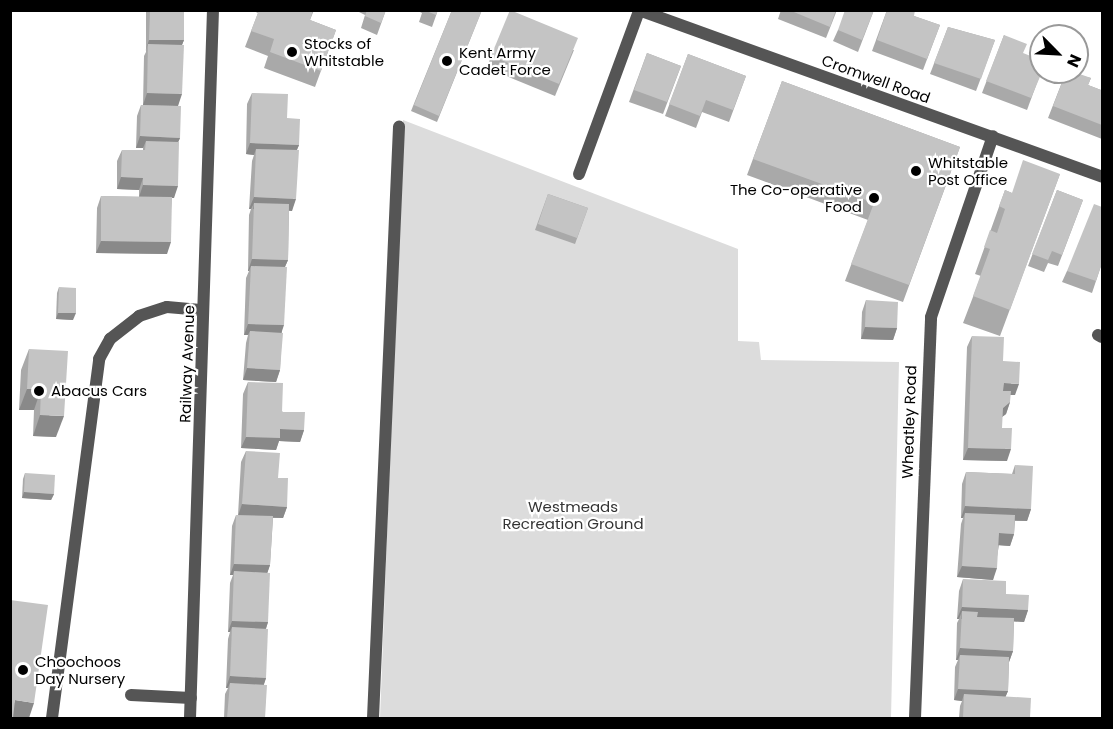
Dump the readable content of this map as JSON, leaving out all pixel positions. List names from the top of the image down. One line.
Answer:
{"streets":{"street":["Cromwell Road","Railway Avenue","Wheatley Road"]},"crossings":[["Cromwell Road","Wheatley Road"]],"parks":["Westmeads Recreation Ground"],"places":["Stocks of Whitstable","Kent Army Cadet Force","Whitstable Post Office","The Co-operative Food","Abacus Cars","Choochoos Day Nursery"],"north":"bottom right"}
